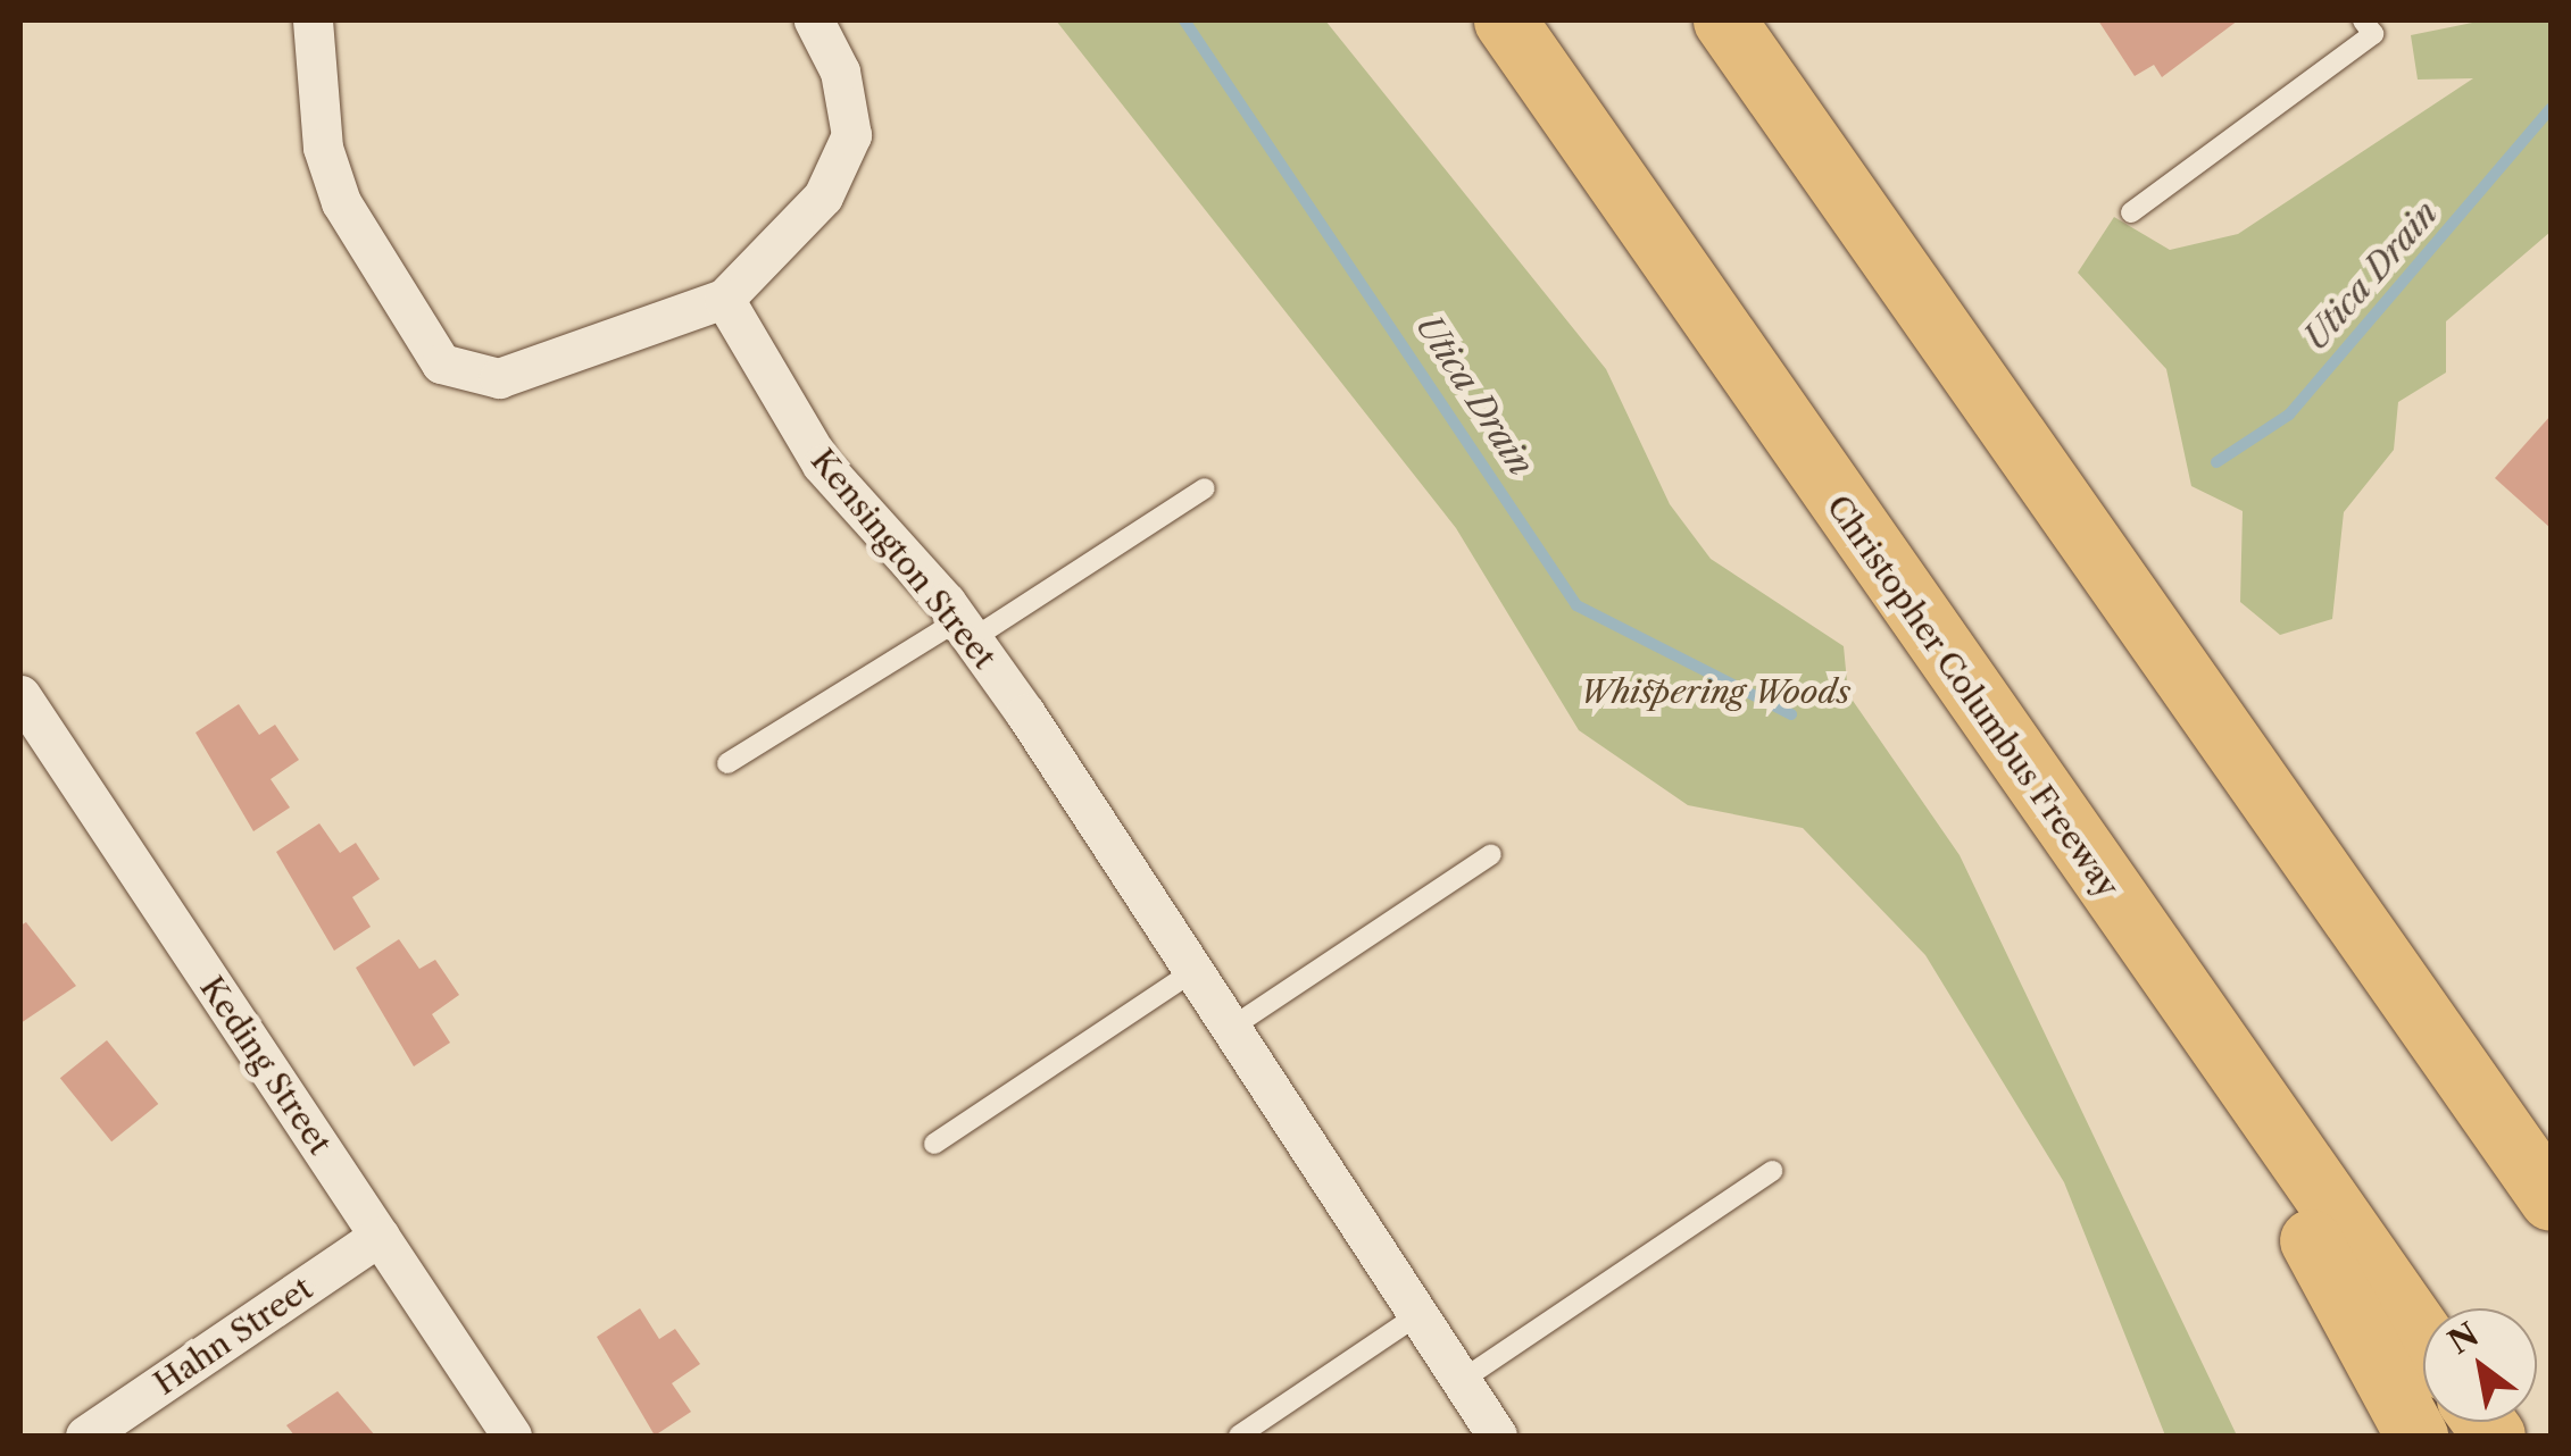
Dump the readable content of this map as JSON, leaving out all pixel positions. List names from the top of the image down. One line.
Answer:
{"streets":{"highway":["Christopher Columbus Freeway"],"street":["Kensington Street","Keding Street","Hahn Street"]},"crossings":[["Keding Street","Hahn Street"]],"water":["Utica Drain"],"parks":["Whispering Woods"],"north":"top left"}
